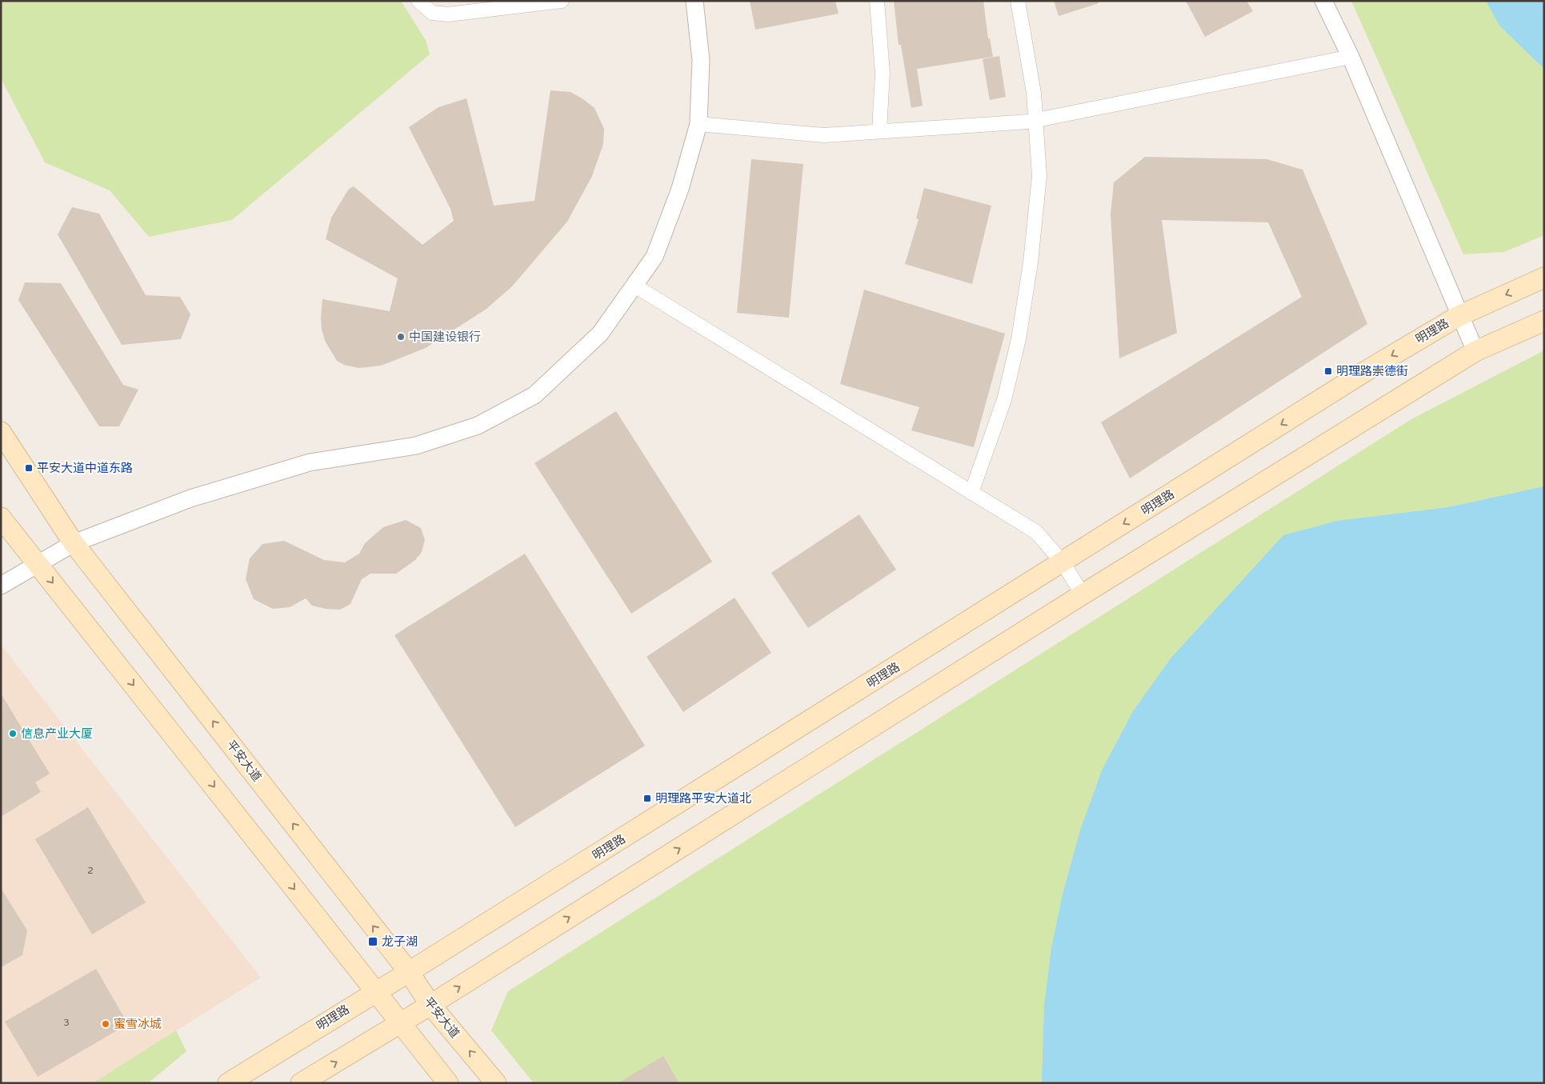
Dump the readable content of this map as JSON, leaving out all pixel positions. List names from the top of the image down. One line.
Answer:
{"streets":{"main road":["明理路","平安大道"]},"crossings":[["明理路","平安大道"]],"places":{"other":["中国建设银行","信息产业大厦","蜜雪冰城"],"transit":["明理路崇德街","平安大道中道东路","明理路平安大道北","龙子湖"]},"house_numbers":["2","3"]}
